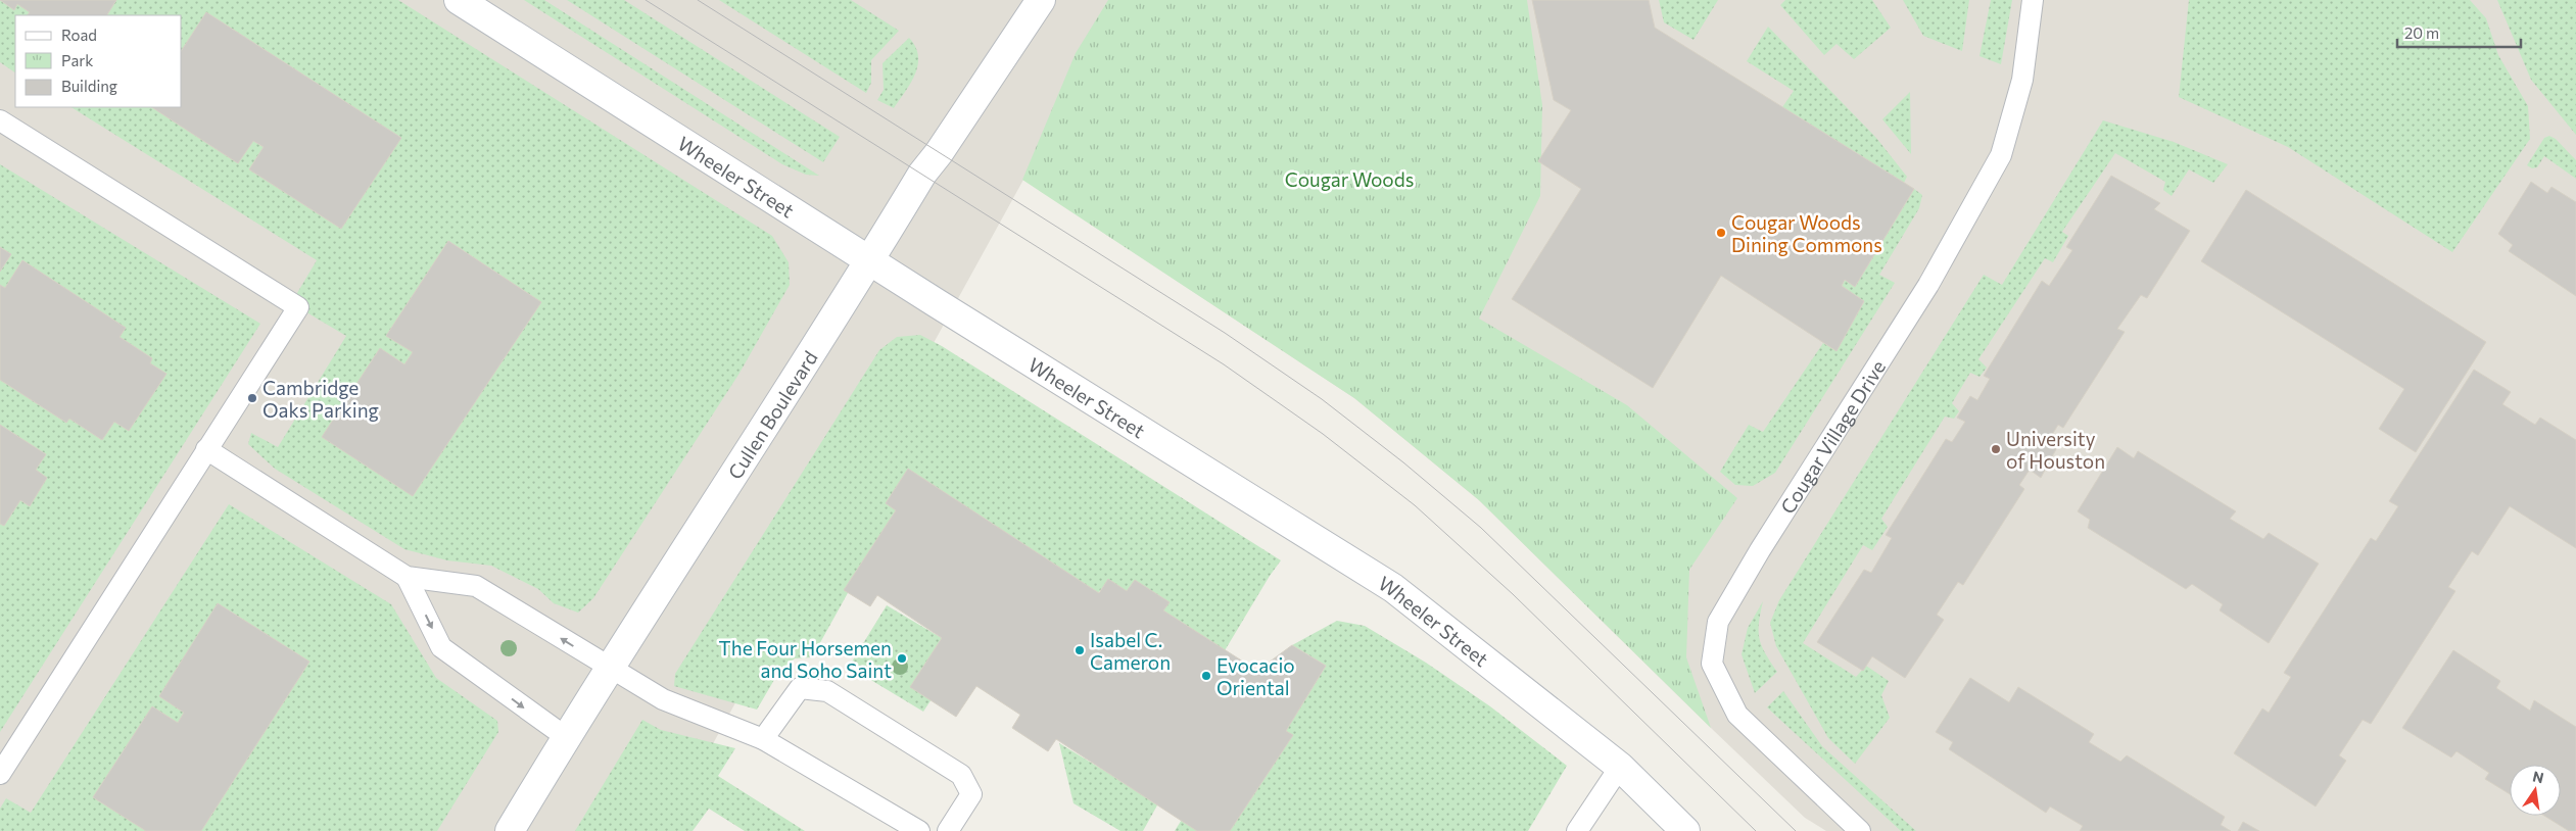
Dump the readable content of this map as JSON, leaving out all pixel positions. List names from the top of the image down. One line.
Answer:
{"streets":{"main road":["Wheeler Street","Cullen Boulevard"],"lane":["Cougar Village Drive"]},"crossings":[["Wheeler Street","Cullen Boulevard"]],"parks":["Cougar Woods"],"places":["Cougar Woods Dining Commons","Cambridge Oaks Parking","University of Houston","Isabel C. Cameron","The Four Horsemen and Soho Saint","Evocacio Oriental"],"legend":["Road","Park","Building"],"scale_bar":"20 m","north":"top"}
